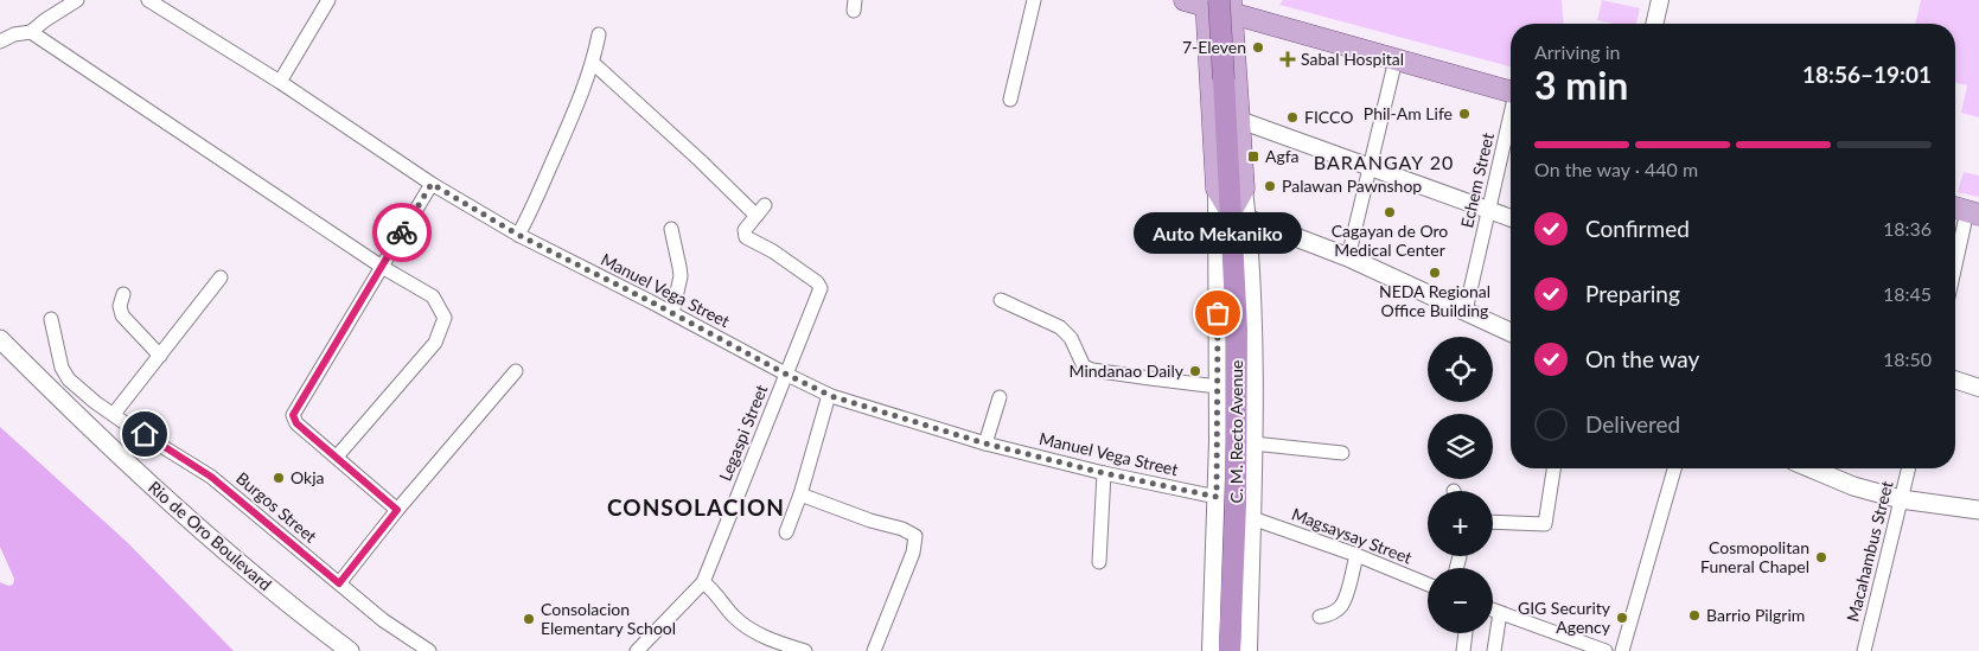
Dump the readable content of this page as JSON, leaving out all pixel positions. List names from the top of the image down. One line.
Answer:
{"streets":{"highway":["C. M. Recto Avenue"],"main road":["Rio de Oro Boulevard"],"street":["Echem Street","Manuel Vega Street","Legaspi Street","Burgos Street","Magsaysay Street","Macahambus Street"]},"crossings":[["Manuel Vega Street","Legaspi Street"]],"districts":["BARANGAY 20","CONSOLACION"],"places":{"other":["7-Eleven","Phil-Am Life","FICCO","Palawan Pawnshop","Cagayan de Oro Medical Center","NEDA Regional Office Building","Auto Mekaniko","Mindanao Daily","Okja","Cosmopolitan Funeral Chapel","Barrio Pilgrim","GIG Security Agency","Consolacion Elementary School"],"health":["Sabal Hospital"],"transit":["Agfa"]},"page":{"heading":["3 min","Arriving in","18:56–19:01"],"bar":"On the way · 440 m","list":[["Confirmed","18:36"],["Preparing","18:45"],["On the way","18:50"],"Delivered"],"bubble":"Auto Mekaniko","map_buttons":["+","−"]}}
